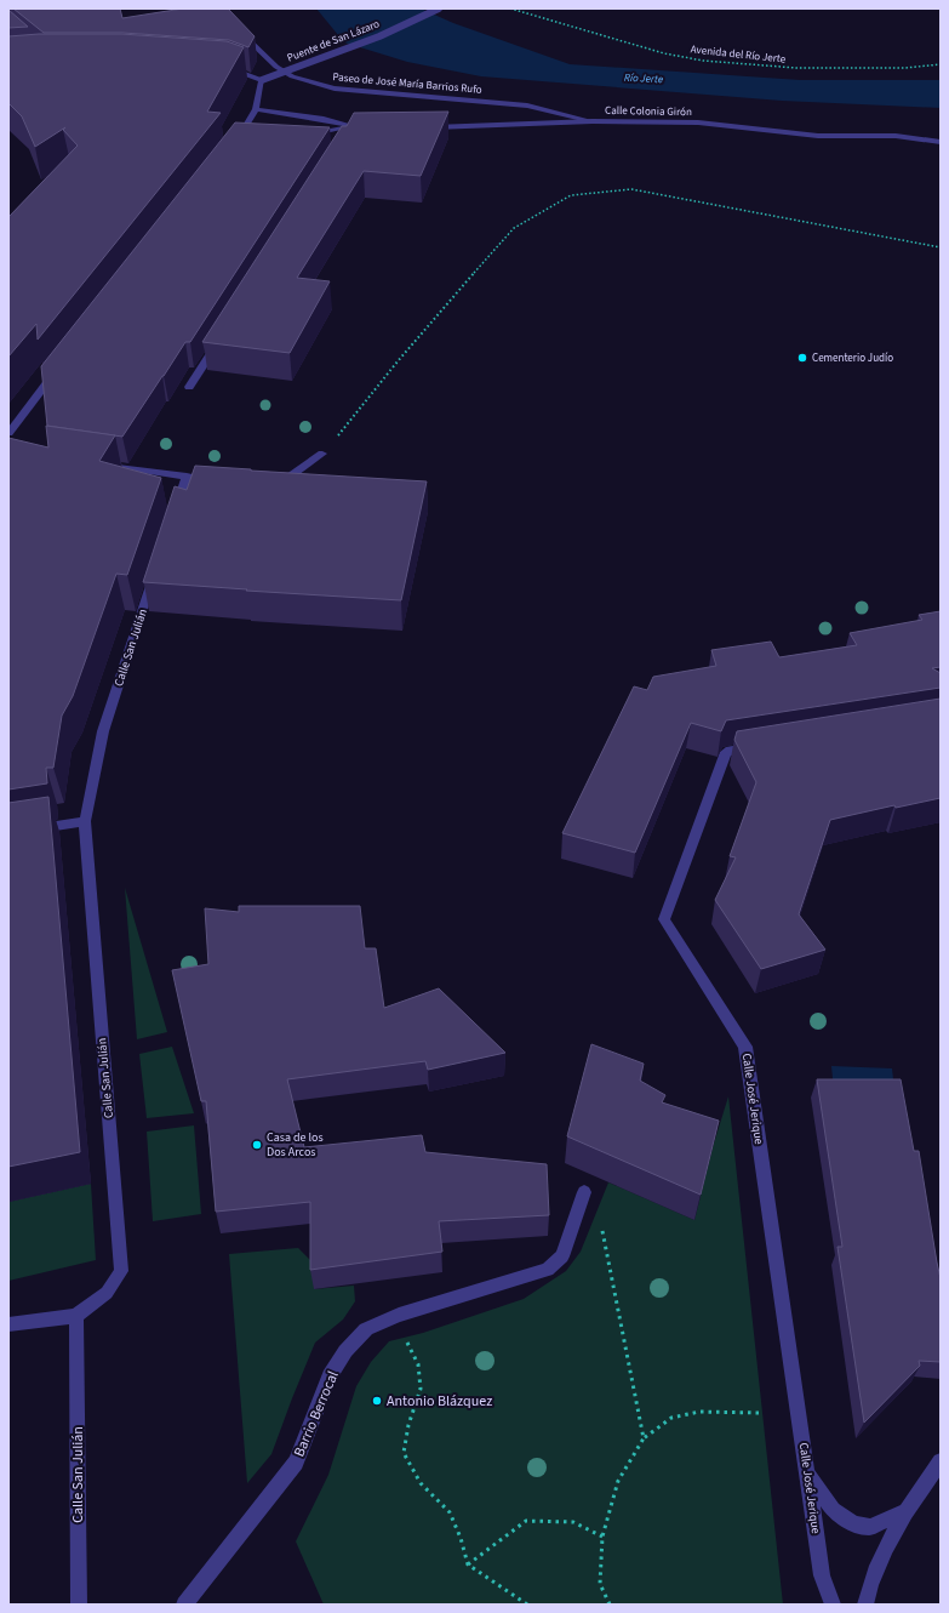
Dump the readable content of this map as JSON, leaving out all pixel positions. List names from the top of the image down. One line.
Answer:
{"streets":{"street":["Puente de San Lázaro","Paseo de José María Barrios Rufo","Calle Colonia Girón","Calle San Julián","Calle José Jerique","Barrio Berrocal"],"path":["Avenida del Río Jerte"]},"crossings":[["Paseo de José María Barrios Rufo","Calle Colonia Girón"]],"water":["Río Jerte"],"places":["Cementerio Judío","Casa de los Dos Arcos","Antonio Blázquez"]}
